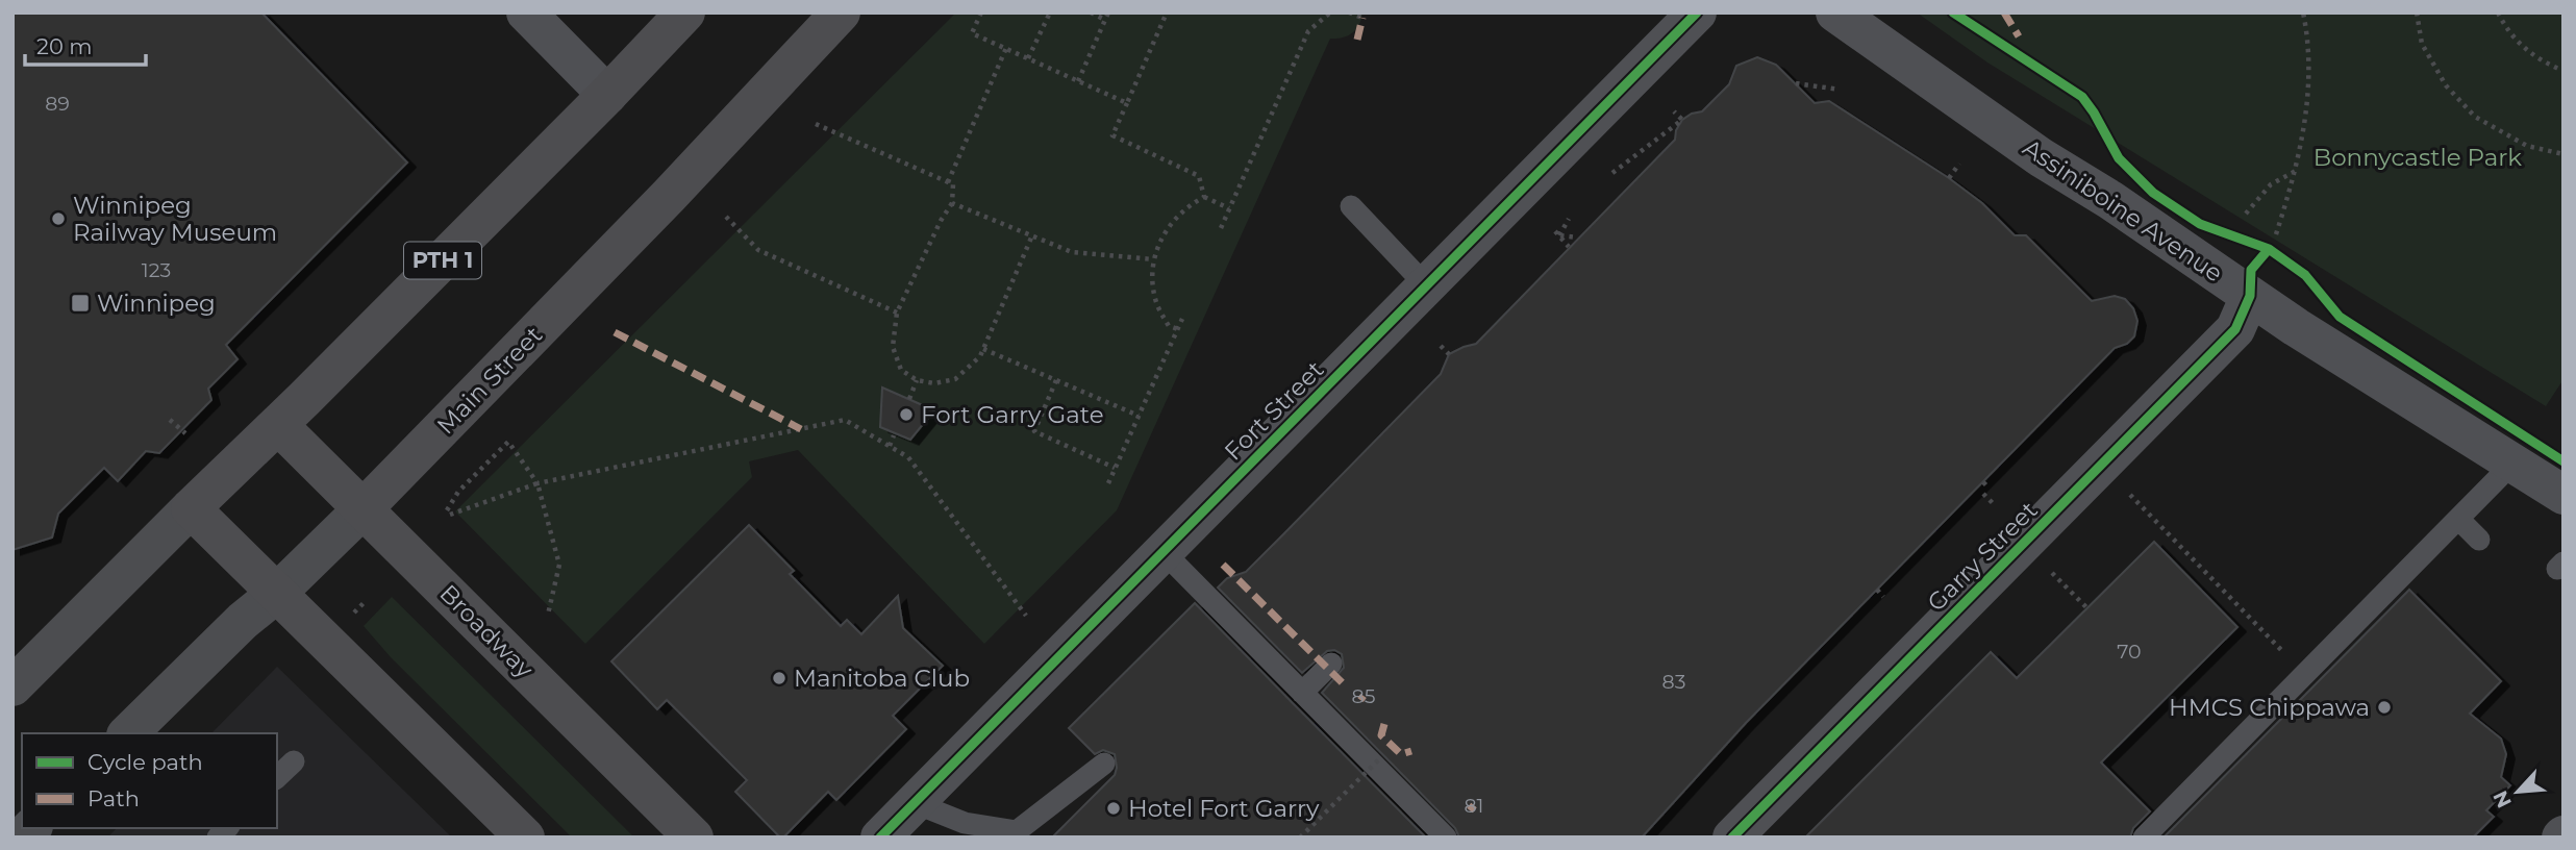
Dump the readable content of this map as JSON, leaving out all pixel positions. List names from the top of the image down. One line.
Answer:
{"streets":{"highway":["PTH 1","Main Street","Broadway"],"street":["Assiniboine Avenue","Fort Street","Garry Street"]},"crossings":[["Assiniboine Avenue","Garry Street"],["PTH 1","Broadway"],["Main Street","Broadway"]],"parks":["Bonnycastle Park"],"places":{"other":["Winnipeg Railway Museum","Fort Garry Gate","Manitoba Club","HMCS Chippawa","Hotel Fort Garry"],"transit":["Winnipeg"]},"house_numbers":["89","123","70","83","85","81"],"legend":["Cycle path","Path"],"scale_bar":"20 m","north":"bottom left"}
